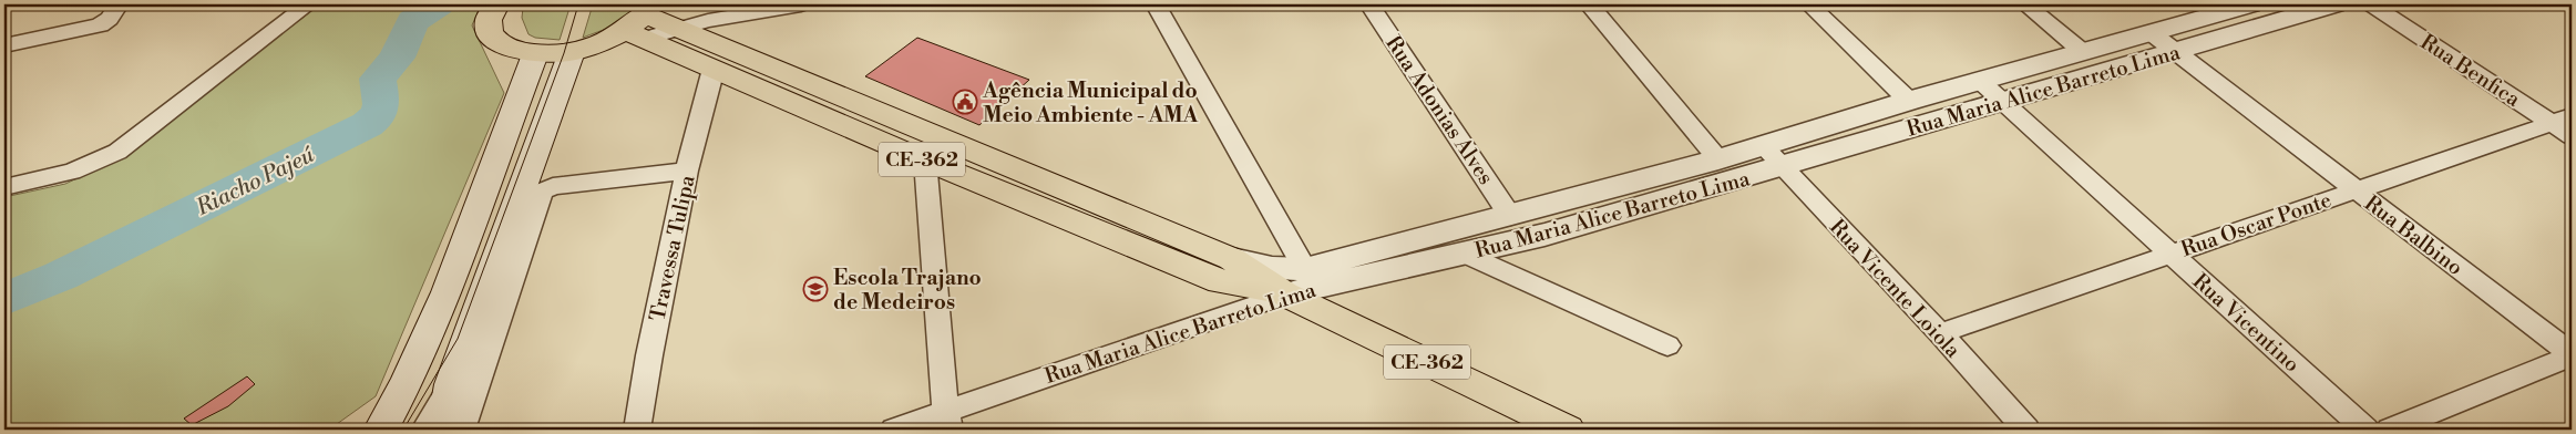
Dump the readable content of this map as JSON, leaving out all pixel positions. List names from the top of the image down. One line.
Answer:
{"streets":{"main road":["CE-362"],"street":["Rua Benfica","Rua Maria Alice Barreto Lima","Rua Adonias Alves","Rua Oscar Ponte","Rua Balbino","Travessa Tulipa","Rua Vicente Loiola","Rua Vicentino"]},"crossings":[["Rua Benfica","Rua Oscar Ponte"],["Rua Maria Alice Barreto Lima","Rua Adonias Alves"],["Rua Maria Alice Barreto Lima","CE-362"],["Rua Maria Alice Barreto Lima","Rua Balbino"],["Rua Maria Alice Barreto Lima","Rua Vicente Loiola"],["Rua Maria Alice Barreto Lima","Rua Vicentino"],["CE-362","Travessa Tulipa"],["Rua Oscar Ponte","Rua Balbino"],["Rua Oscar Ponte","Rua Vicente Loiola"],["Rua Oscar Ponte","Rua Vicentino"]],"water":["Riacho Pajeú"],"places":{"public building":["Agência Municipal do Meio Ambiente - AMA"],"school or university":["Escola Trajano de Medeiros"]}}
